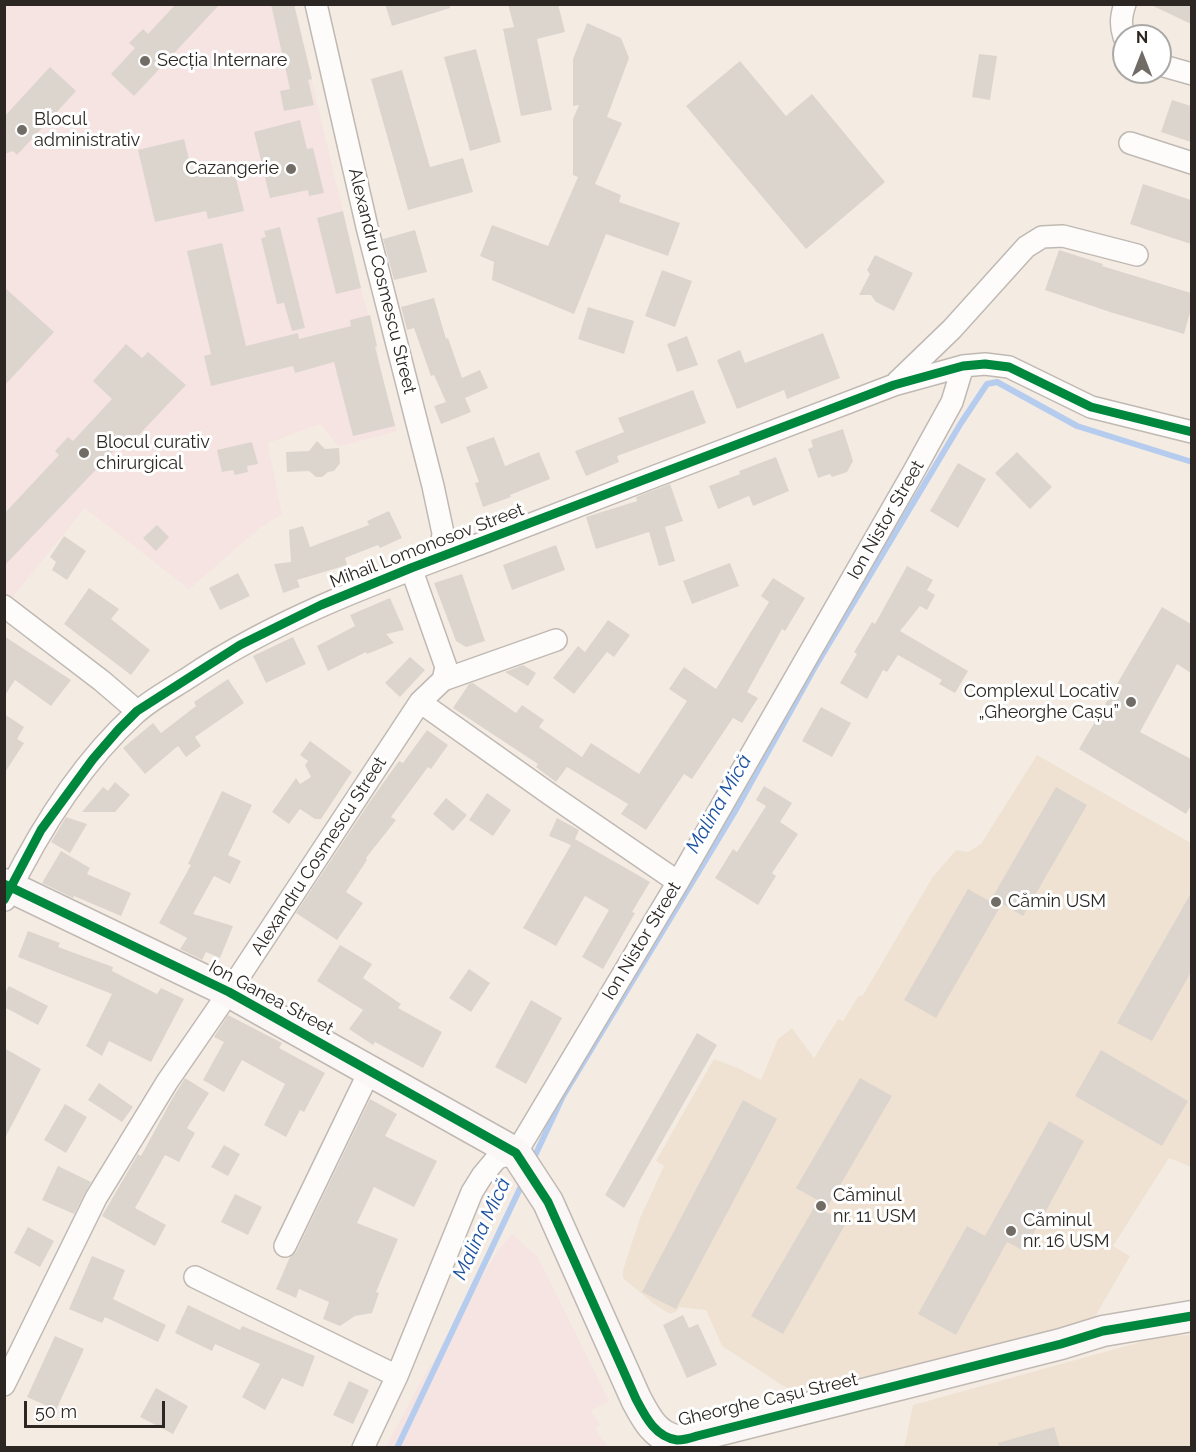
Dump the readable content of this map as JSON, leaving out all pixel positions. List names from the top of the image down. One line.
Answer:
{"streets":{"street":["Alexandru Cosmescu Street","Ion Nistor Street","Mihail Lomonosov Street","Ion Ganea Street","Gheorghe Cașu Street"]},"crossings":[["Alexandru Cosmescu Street","Mihail Lomonosov Street"],["Alexandru Cosmescu Street","Ion Ganea Street"],["Ion Nistor Street","Mihail Lomonosov Street"],["Ion Nistor Street","Ion Ganea Street"],["Ion Nistor Street","Gheorghe Cașu Street"],["Mihail Lomonosov Street","Ion Ganea Street"],["Ion Ganea Street","Gheorghe Cașu Street"]],"water":["Malina Mică"],"places":["Secția Internare","Blocul administrativ","Cazangerie","Blocul curativ chirurgical","Complexul Locativ „Gheorghe Cașu”","Cămin USM","Căminul nr. 11 USM","Căminul nr. 16 USM"],"scale_bar":"50 m","north":"top"}
